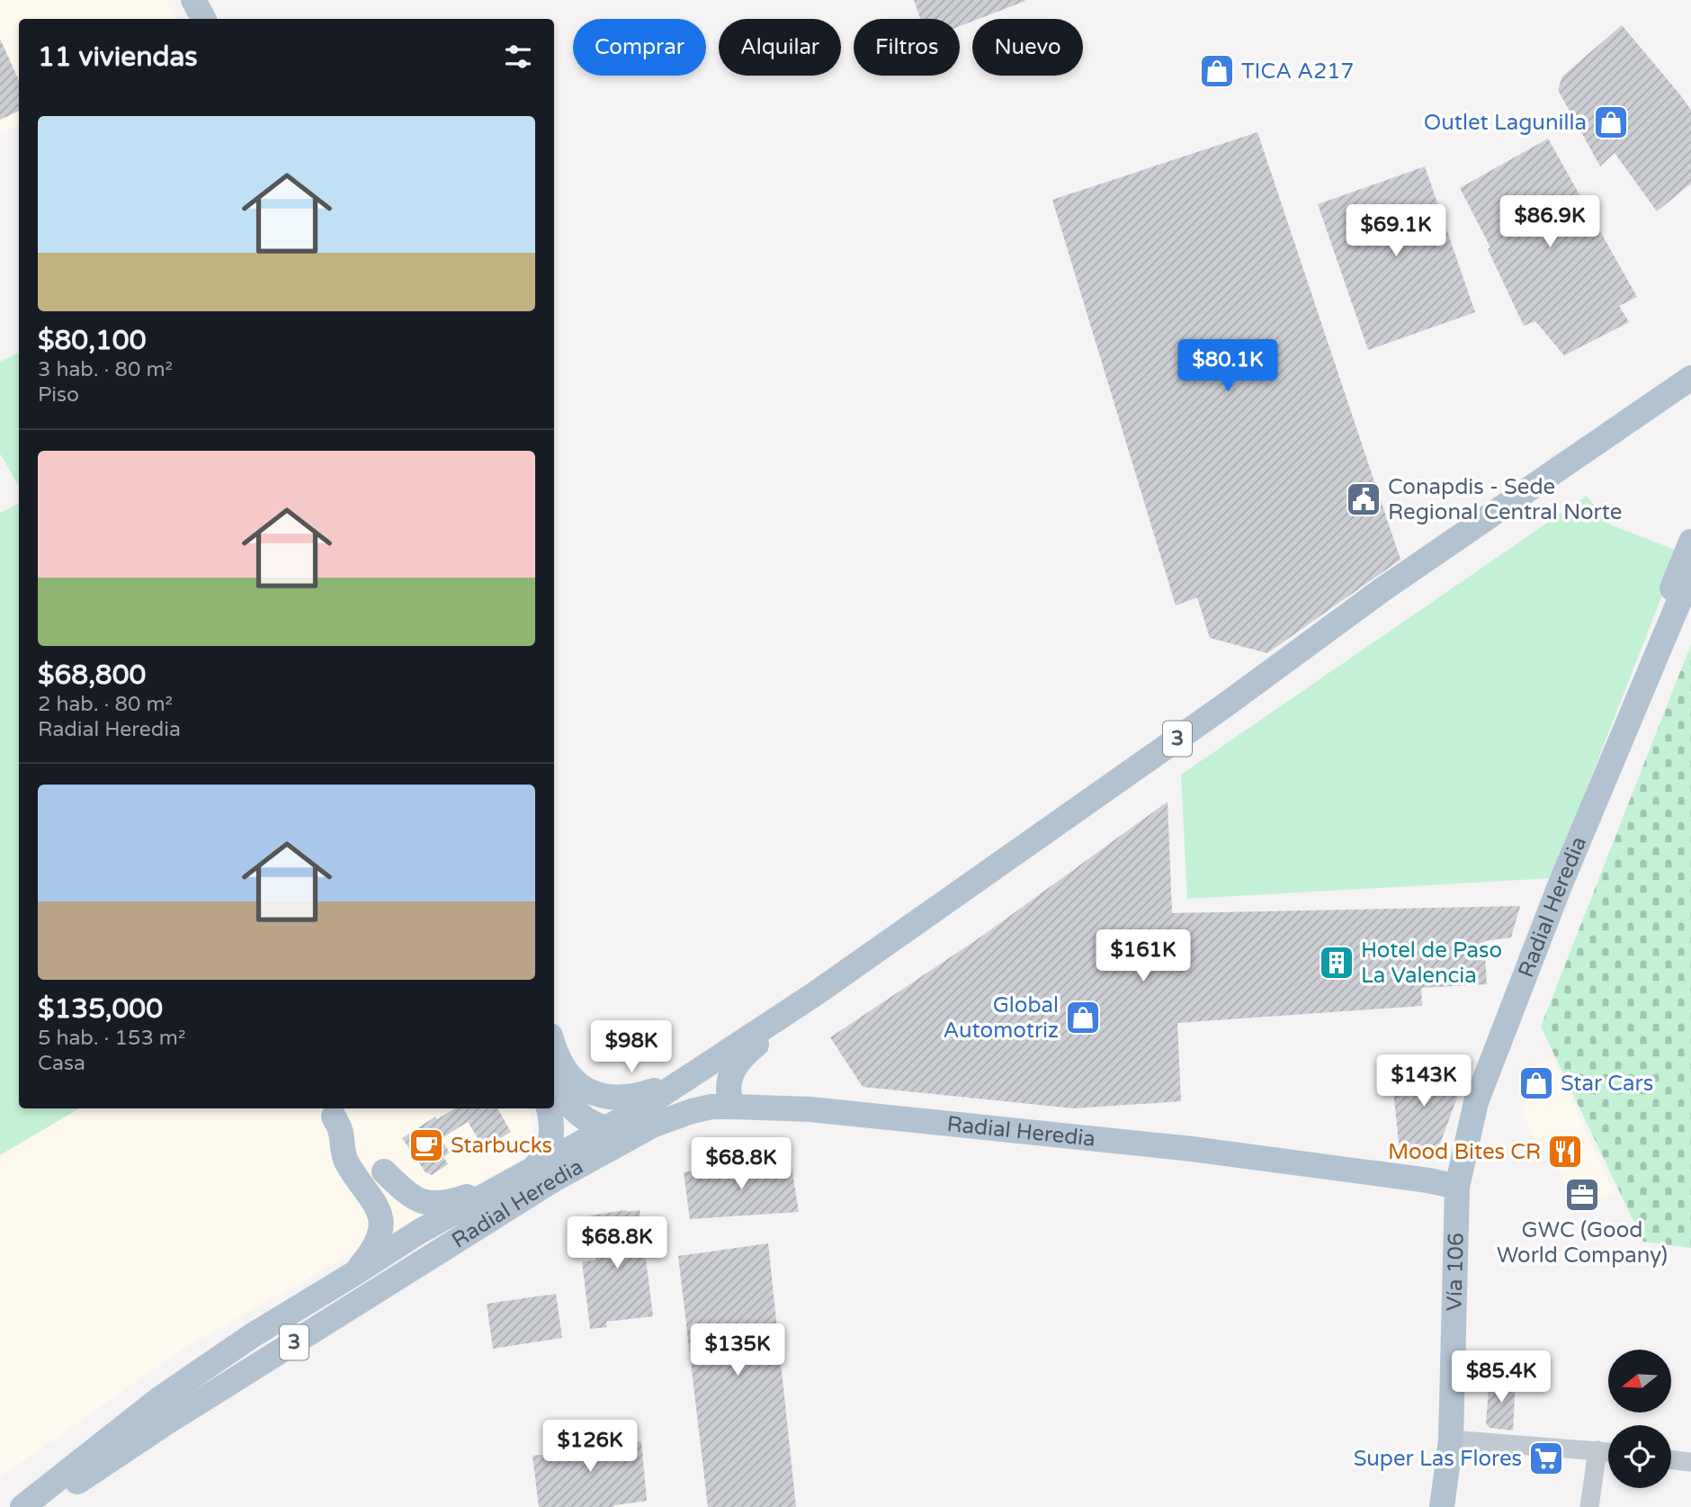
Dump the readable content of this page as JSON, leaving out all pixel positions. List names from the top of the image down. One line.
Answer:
{"streets":{"main road":["3","Radial Heredia","Vía 106"]},"crossings":[["Radial Heredia","Vía 106"]],"places":{"shop":["TICA A217","Outlet Lagunilla","Global Automotriz","Star Cars"],"public building":["Conapdis - Sede Regional Central Norte"],"building":["Hotel de Paso La Valencia"],"cafe":["Starbucks"],"restaurant":["Mood Bites CR"],"office":["GWC (Good World Company)"],"supermarket":["Super Las Flores"]},"north":"left","page":{"chip":["Comprar","Alquilar","Filtros","Nuevo"],"heading":"11 viviendas","list":[{"name":"$80,100","note":"3 hab. · 80 m² · Piso"},{"name":"$68,800","note":"2 hab. · 80 m² · Radial Heredia"},{"name":"$135,000","note":"5 hab. · 153 m² · Casa"}],"price":["$86.9K","$69.1K","$80.1K","$161K","$98K","$143K","$68.8K","$68.8K","$135K","$85.4K","$126K"]}}
